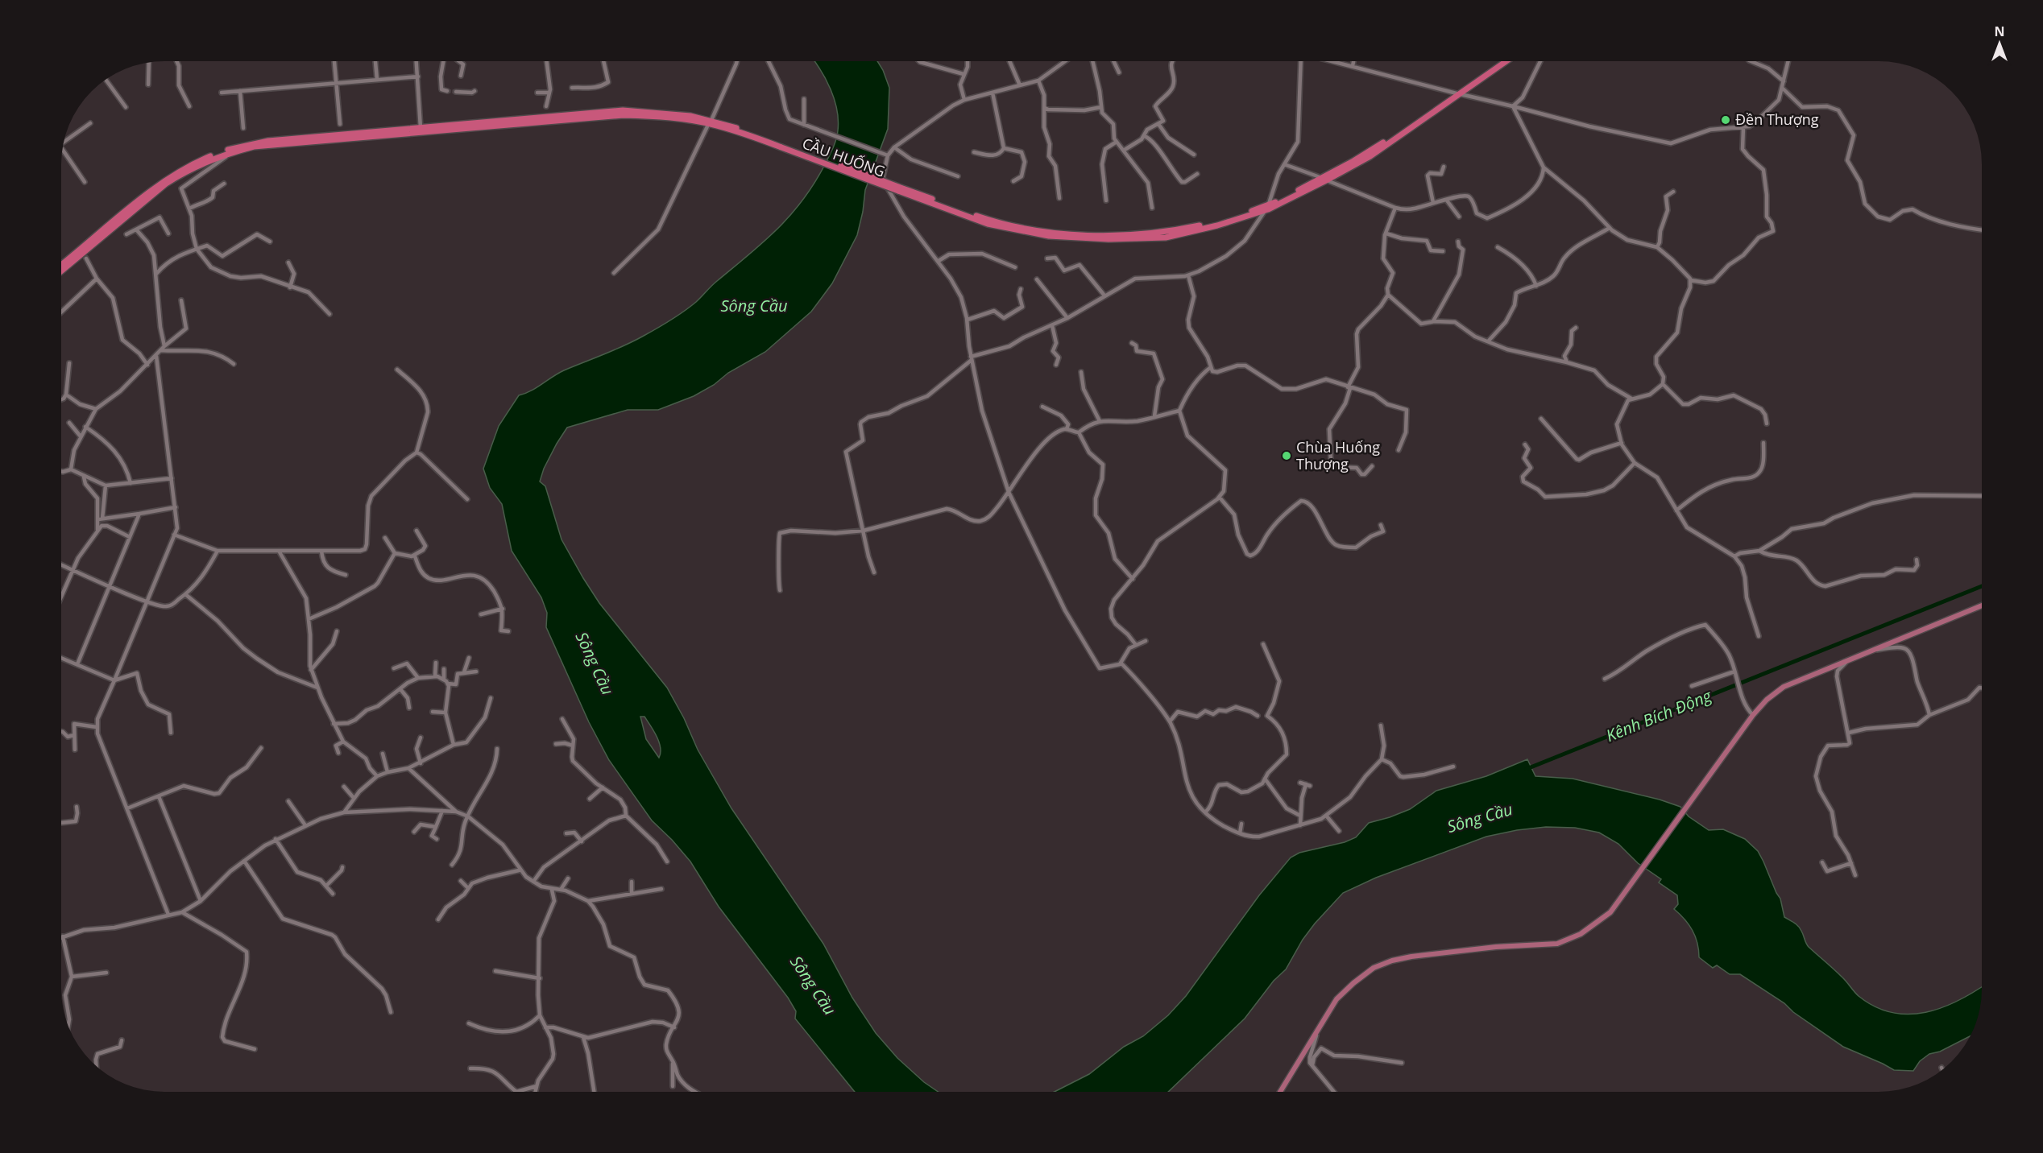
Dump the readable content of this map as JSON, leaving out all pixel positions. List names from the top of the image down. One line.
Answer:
{"streets":{"highway":["CẦU HUỐNG"]},"water":["Sông Cầu","Kênh Bích Động"],"places":["Đền Thượng","Chùa Huống Thượng"],"north":"top"}
